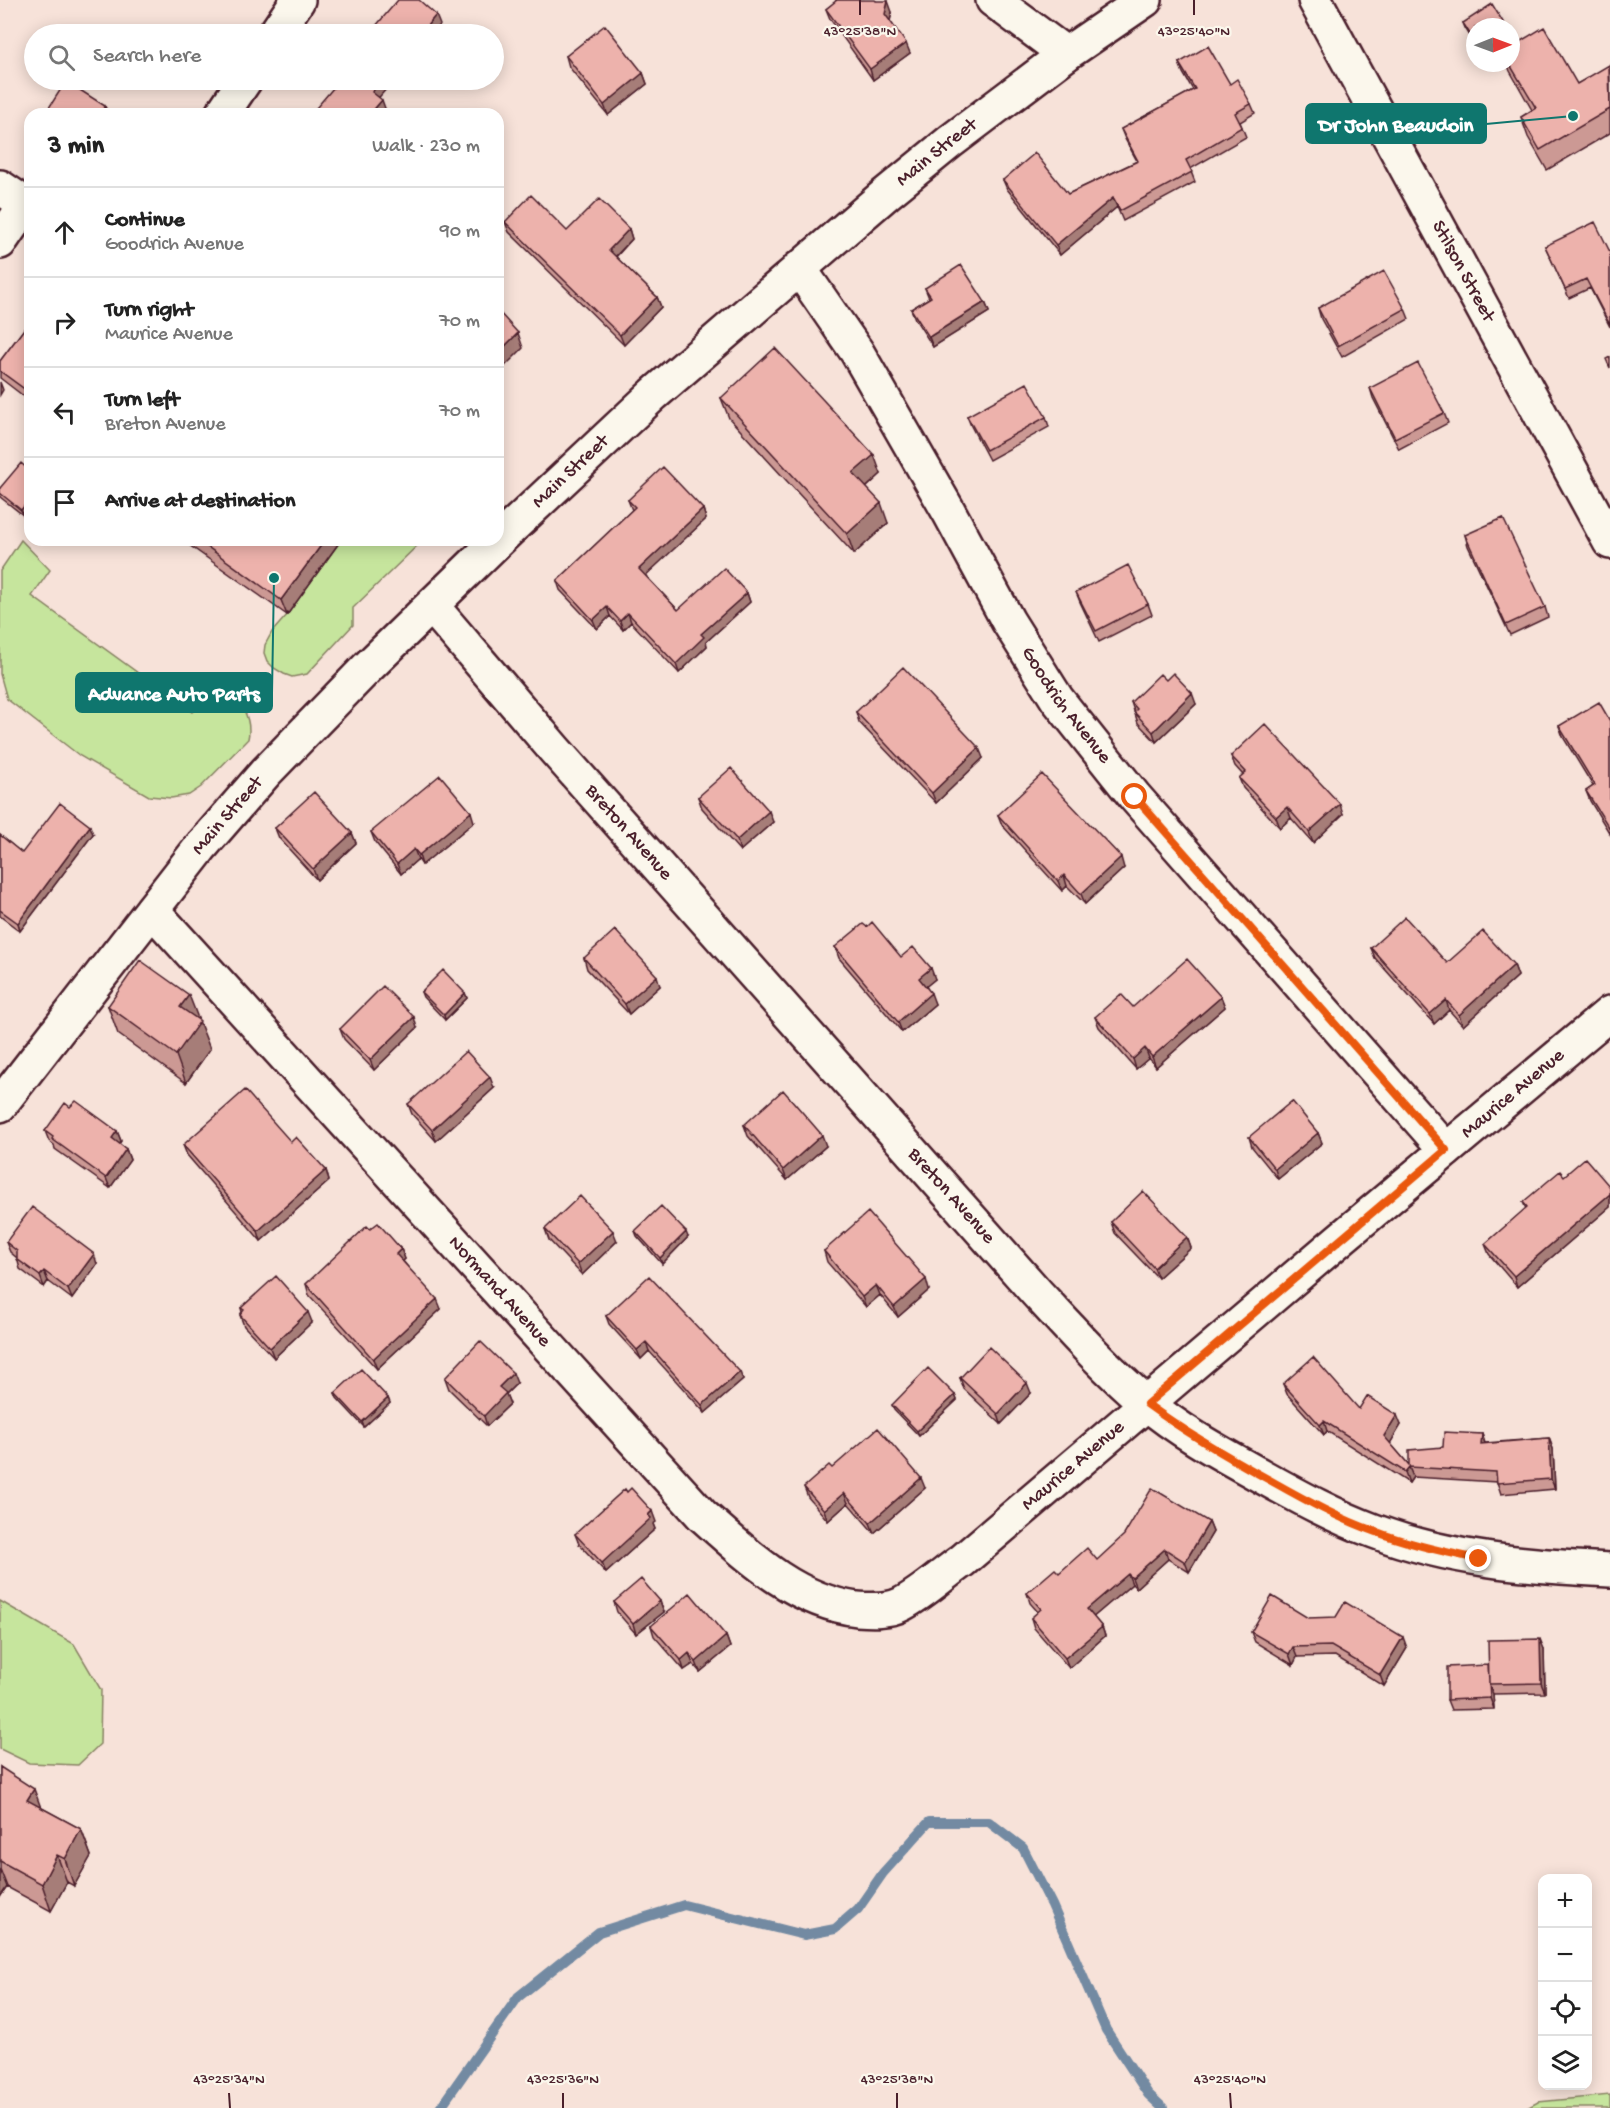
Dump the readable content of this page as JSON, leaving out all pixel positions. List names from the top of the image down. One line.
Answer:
{"streets":{"main road":["Main Street","Stilson Street","Goodrich Avenue","Breton Avenue","Maurice Avenue","Normand Avenue"]},"crossings":[["Main Street","Goodrich Avenue"],["Main Street","Breton Avenue"],["Main Street","Normand Avenue"],["Goodrich Avenue","Maurice Avenue"],["Breton Avenue","Maurice Avenue"],["Maurice Avenue","Normand Avenue"]],"places":["Dr John Beaudoin","Advance Auto Parts"],"north":"right","page":{"search":"Search here","heading":["3 min","Walk · 230 m"],"list":[["Continue","Goodrich Avenue","90 m"],["Turn right","Maurice Avenue","70 m"],["Turn left","Breton Avenue","70 m"],"Arrive at destination"],"map_buttons":["+","−"]},"coordinates":["43°25'38\"N","43°25'40\"N","43°25'34\"N","43°25'36\"N"]}
